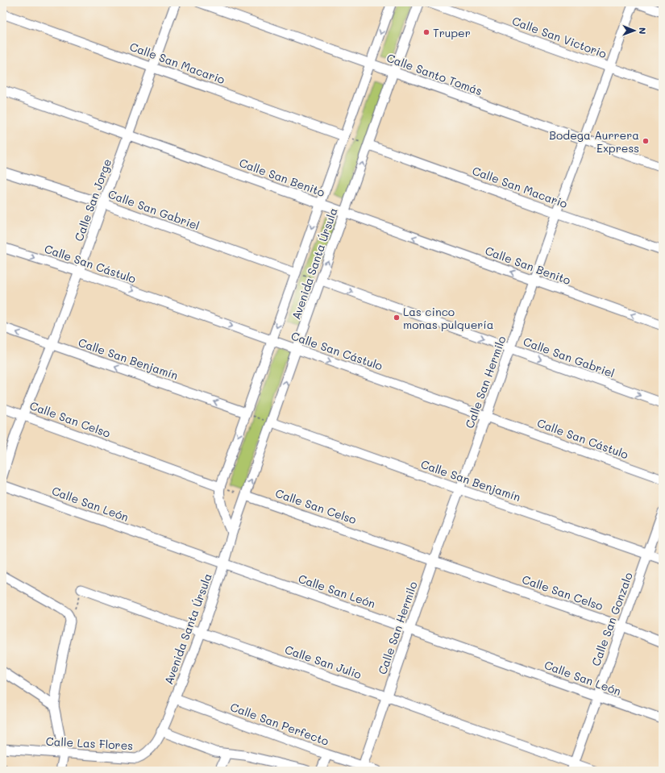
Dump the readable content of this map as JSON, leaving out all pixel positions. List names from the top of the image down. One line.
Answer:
{"streets":{"street":["Calle San Victorio","Calle San Macario","Calle Santo Tomás","Calle San Benito","Calle San Jorge","Calle San Gabriel","Calle San Cástulo","Avenida Santa Úrsula","Calle San Benjamín","Calle San Hermilo","Calle San Celso","Calle San León","Calle San Gonzalo","Calle San Julio","Calle San Perfecto","Calle Las Flores"]},"crossings":[["Calle San Victorio","Calle San Hermilo"],["Calle San Macario","Calle San Jorge"],["Calle San Macario","Avenida Santa Úrsula"],["Calle San Macario","Calle San Hermilo"],["Calle Santo Tomás","Avenida Santa Úrsula"],["Calle Santo Tomás","Calle San Hermilo"],["Calle San Benito","Calle San Jorge"],["Calle San Benito","Avenida Santa Úrsula"],["Calle San Benito","Calle San Hermilo"],["Calle San Jorge","Calle San Gabriel"],["Calle San Jorge","Calle San Cástulo"],["Calle San Jorge","Calle San Benjamín"],["Calle San Jorge","Calle San Celso"],["Calle San Gabriel","Avenida Santa Úrsula"],["Calle San Gabriel","Calle San Hermilo"],["Calle San Cástulo","Avenida Santa Úrsula"],["Calle San Cástulo","Calle San Hermilo"],["Avenida Santa Úrsula","Calle San Benjamín"],["Avenida Santa Úrsula","Calle San Celso"],["Avenida Santa Úrsula","Calle San León"],["Avenida Santa Úrsula","Calle San Julio"],["Avenida Santa Úrsula","Calle San Perfecto"],["Avenida Santa Úrsula","Calle Las Flores"],["Calle San Benjamín","Calle San Hermilo"],["Calle San Benjamín","Calle San Gonzalo"],["Calle San Hermilo","Calle San Celso"],["Calle San Hermilo","Calle San León"],["Calle San Hermilo","Calle San Julio"],["Calle San Hermilo","Calle San Perfecto"],["Calle San Celso","Calle San Gonzalo"],["Calle San León","Calle San Gonzalo"],["Calle San Gonzalo","Calle San Julio"]],"one_way":["Calle San Benito","Calle San Gabriel","Calle San Cástulo","Calle San Benjamín"],"places":["Truper","Bodega Aurrera Express","Las cinco monas pulquería"],"north":"right"}
